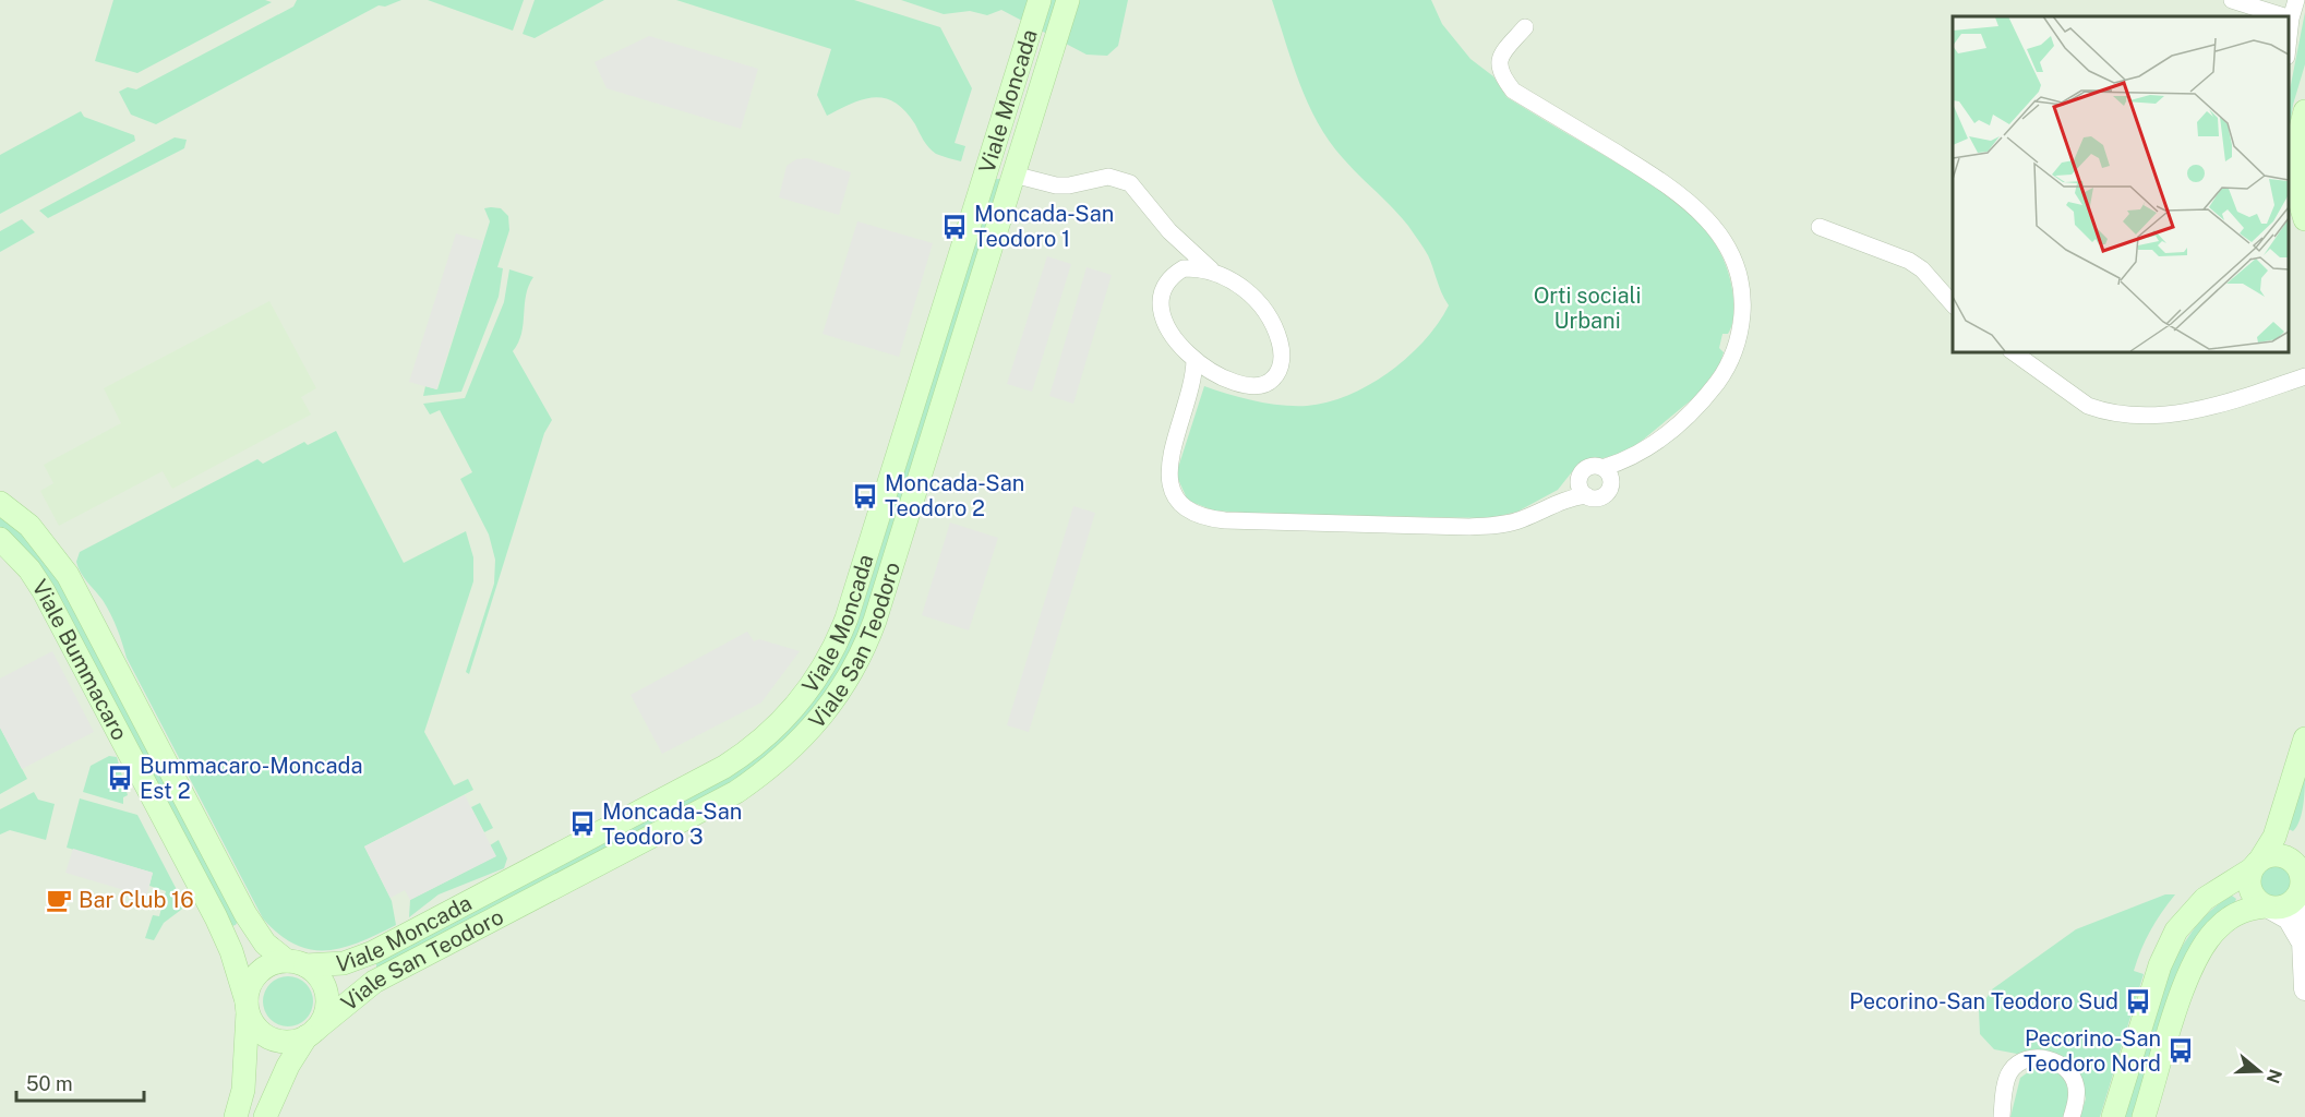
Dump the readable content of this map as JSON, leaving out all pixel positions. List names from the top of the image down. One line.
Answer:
{"streets":{"main road":["Viale Moncada","Viale San Teodoro","Viale Bummacaro"]},"crossings":[["Viale Moncada","Viale San Teodoro"],["Viale Moncada","Viale Bummacaro"],["Viale San Teodoro","Viale Bummacaro"]],"parks":["Orti sociali Urbani"],"places":{"bus stop":["Moncada-San Teodoro 1","Moncada-San Teodoro 2","Bummacaro-Moncada Est 2","Moncada-San Teodoro 3","Pecorino-San Teodoro Sud","Pecorino-San Teodoro Nord"],"cafe":["Bar Club 16"]},"scale_bar":"50 m","north":"right"}
